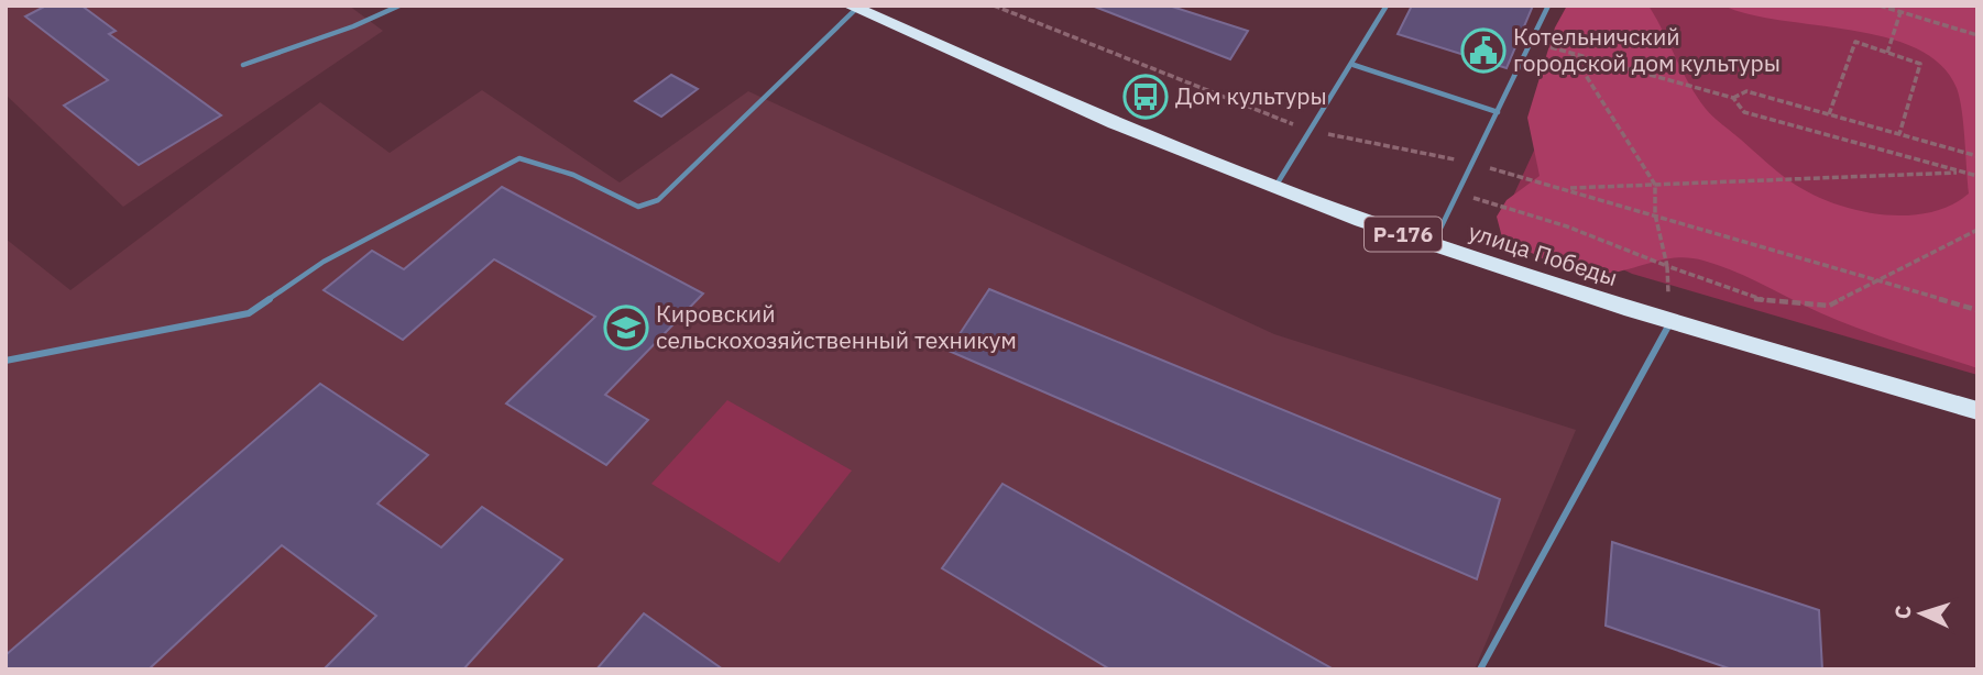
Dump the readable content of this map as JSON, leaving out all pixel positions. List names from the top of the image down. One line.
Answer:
{"streets":{"highway":["Р-176","улица Победы"]},"places":{"public building":["Котельничский городской дом культуры"],"bus stop":["Дом культуры"],"school or university":["Кировский сельскохозяйственный техникум"]},"north":"left"}
